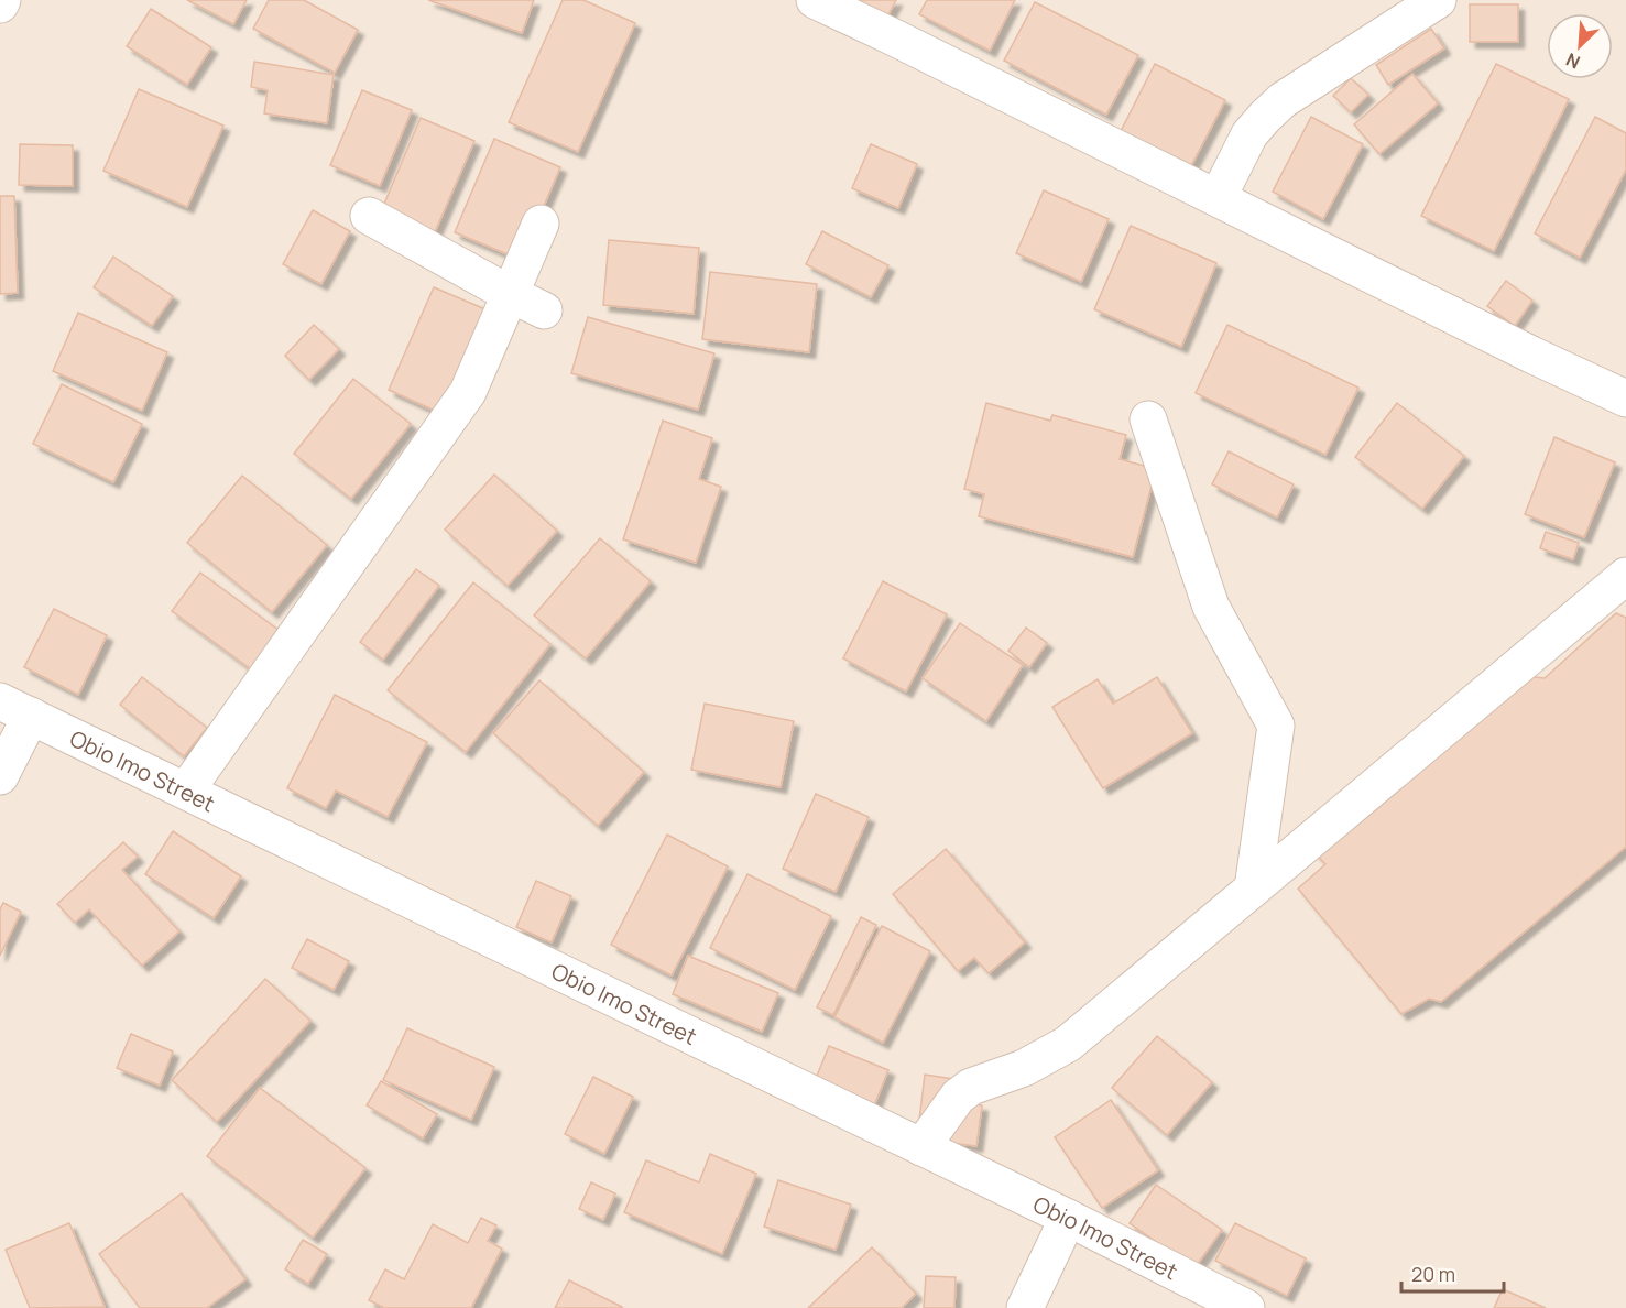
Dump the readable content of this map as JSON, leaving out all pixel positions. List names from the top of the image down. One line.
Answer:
{"streets":{"street":["Obio Imo Street"]},"scale_bar":"20 m","north":"bottom left"}
